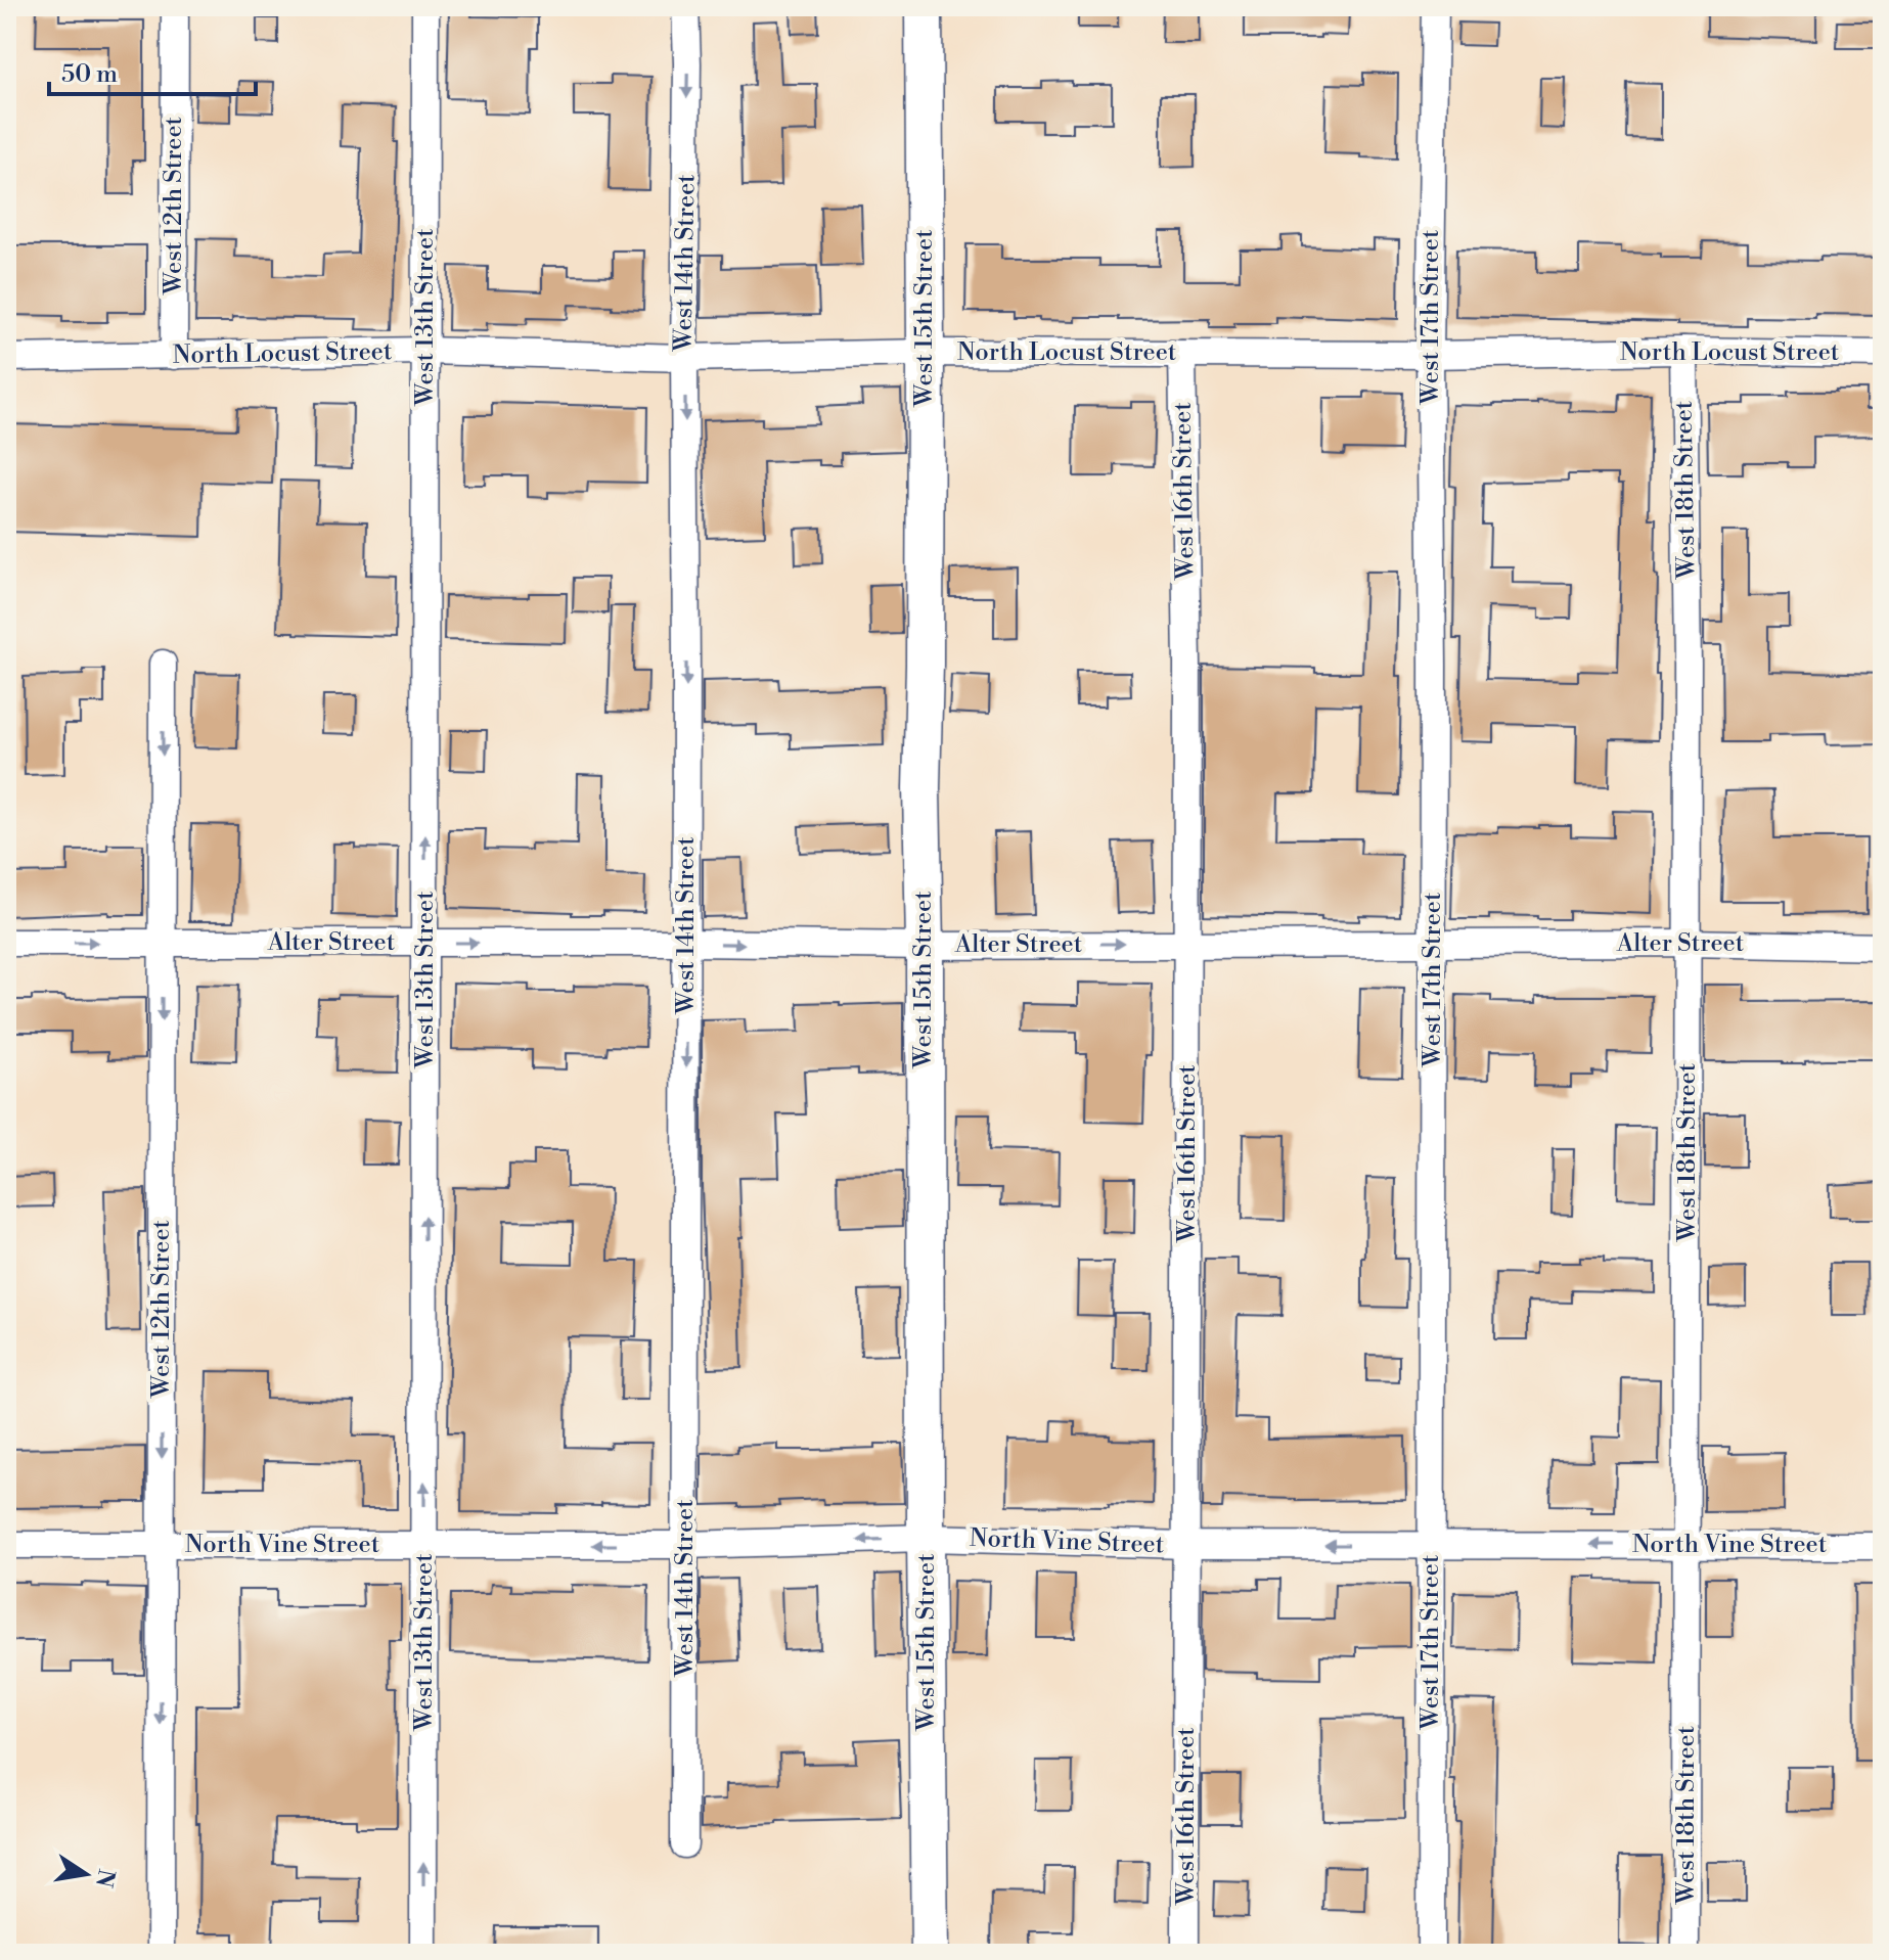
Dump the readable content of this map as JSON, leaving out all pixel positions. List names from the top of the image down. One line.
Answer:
{"streets":{"main road":["West 15th Street"],"street":["West 12th Street","West 14th Street","West 13th Street","West 17th Street","North Locust Street","West 18th Street","West 16th Street","Alter Street","North Vine Street"]},"crossings":[["West 12th Street","North Locust Street"],["West 12th Street","Alter Street"],["West 12th Street","North Vine Street"],["West 14th Street","North Locust Street"],["West 14th Street","Alter Street"],["West 14th Street","North Vine Street"],["West 13th Street","North Locust Street"],["West 13th Street","Alter Street"],["West 13th Street","North Vine Street"],["West 17th Street","North Locust Street"],["West 17th Street","Alter Street"],["West 17th Street","North Vine Street"],["West 15th Street","North Locust Street"],["West 15th Street","Alter Street"],["West 15th Street","North Vine Street"],["North Locust Street","West 18th Street"],["North Locust Street","West 16th Street"],["West 18th Street","Alter Street"],["West 18th Street","North Vine Street"],["West 16th Street","Alter Street"],["West 16th Street","North Vine Street"]],"one_way":["West 12th Street","West 14th Street","West 13th Street","Alter Street","North Vine Street"],"scale_bar":"50 m","north":"right"}
